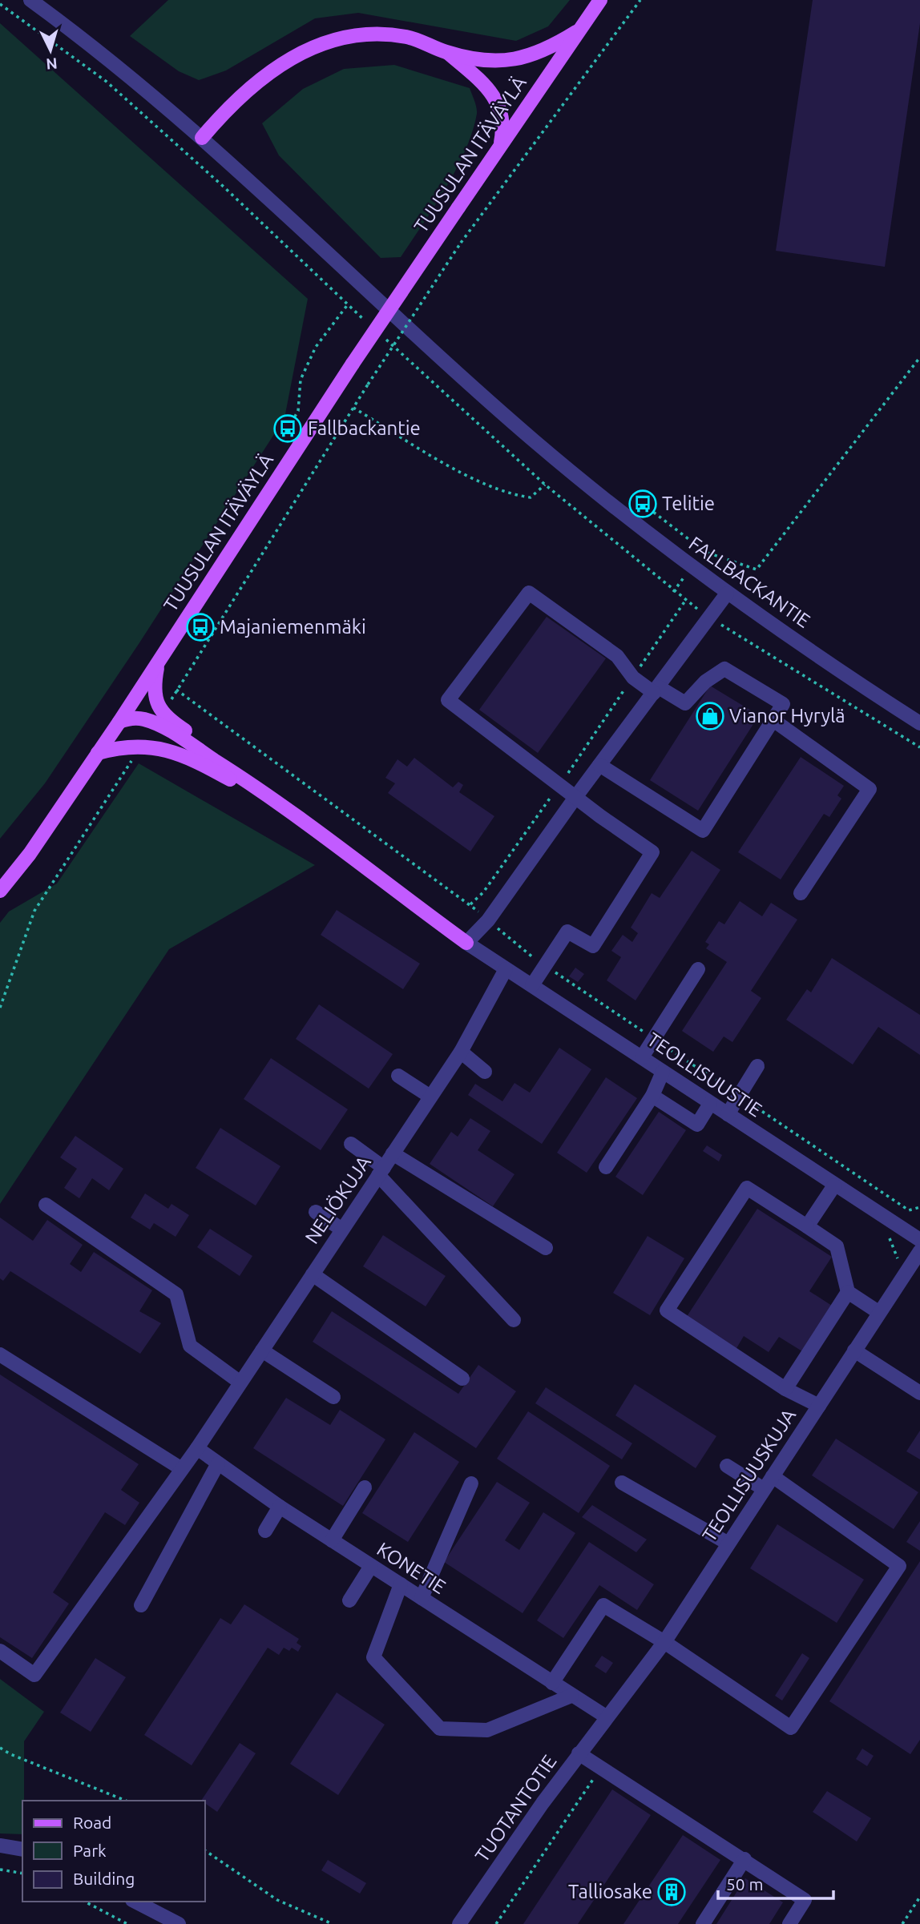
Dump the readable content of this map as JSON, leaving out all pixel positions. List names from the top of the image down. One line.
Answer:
{"streets":{"main road":["TUUSULAN ITÄVÄYLÄ"],"street":["FALLBACKANTIE","TEOLLISUUSTIE","NELIÖKUJA","TEOLLISUUSKUJA","KONETIE","TUOTANTOTIE"]},"crossings":[["TEOLLISUUSTIE","NELIÖKUJA"],["NELIÖKUJA","KONETIE"],["TEOLLISUUSKUJA","KONETIE"],["TEOLLISUUSKUJA","TUOTANTOTIE"],["KONETIE","TUOTANTOTIE"]],"places":{"bus stop":["Fallbackantie","Telitie","Majaniemenmäki"],"shop":["Vianor Hyrylä"],"building":["Talliosake"]},"legend":["Road","Park","Building"],"scale_bar":"50 m","north":"bottom"}
